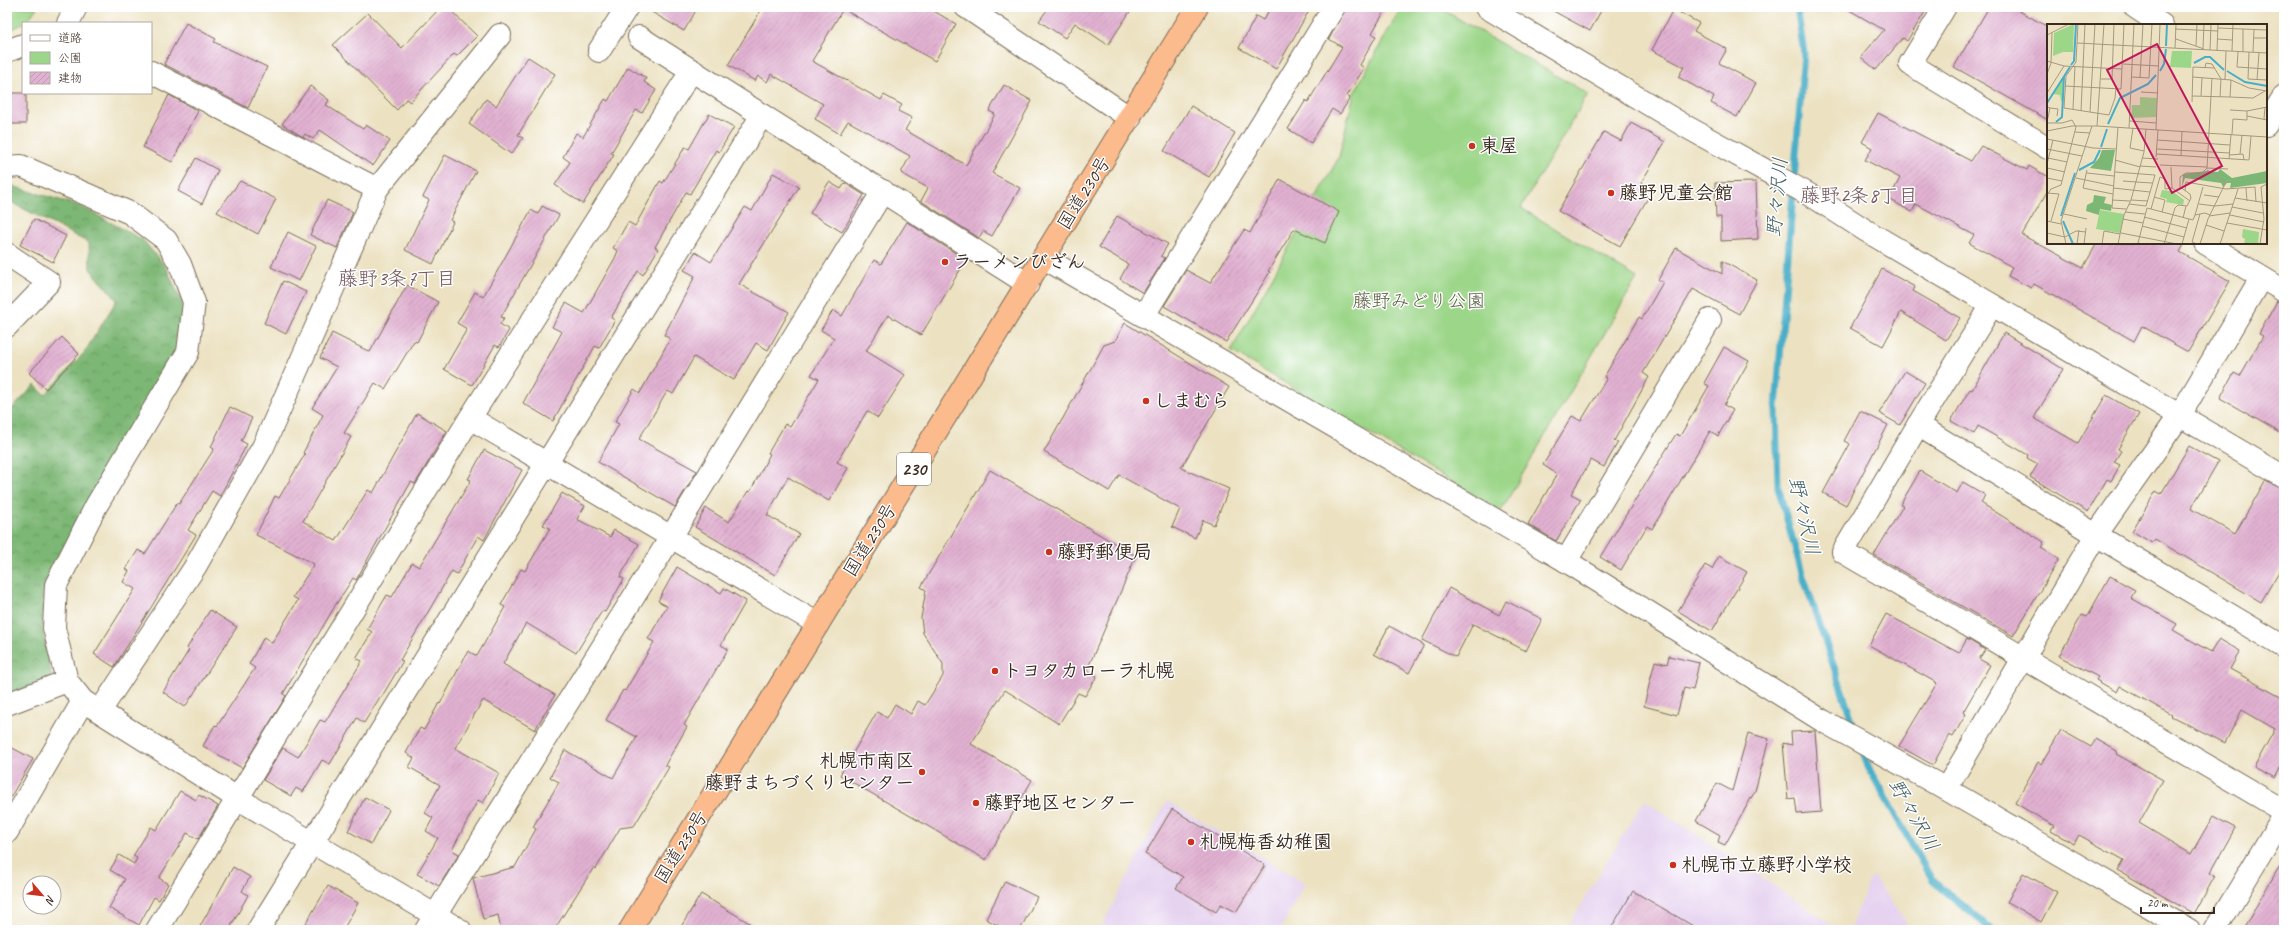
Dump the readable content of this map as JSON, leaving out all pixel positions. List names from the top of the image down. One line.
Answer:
{"streets":{"highway":["国道230号","230"]},"districts":["藤野2条8丁目","藤野3条7丁目"],"water":["野々沢川"],"parks":["藤野みどり公園"],"places":["東屋","藤野児童会館","ラーメンびざん","しまむら","藤野郵便局","トヨタカローラ札幌","札幌市南区 藤野まちづくりセンター","藤野地区センター","札幌梅香幼稚園","札幌市立藤野小学校"],"legend":["道路","公園","建物"],"scale_bar":"20 m","north":"bottom right"}
